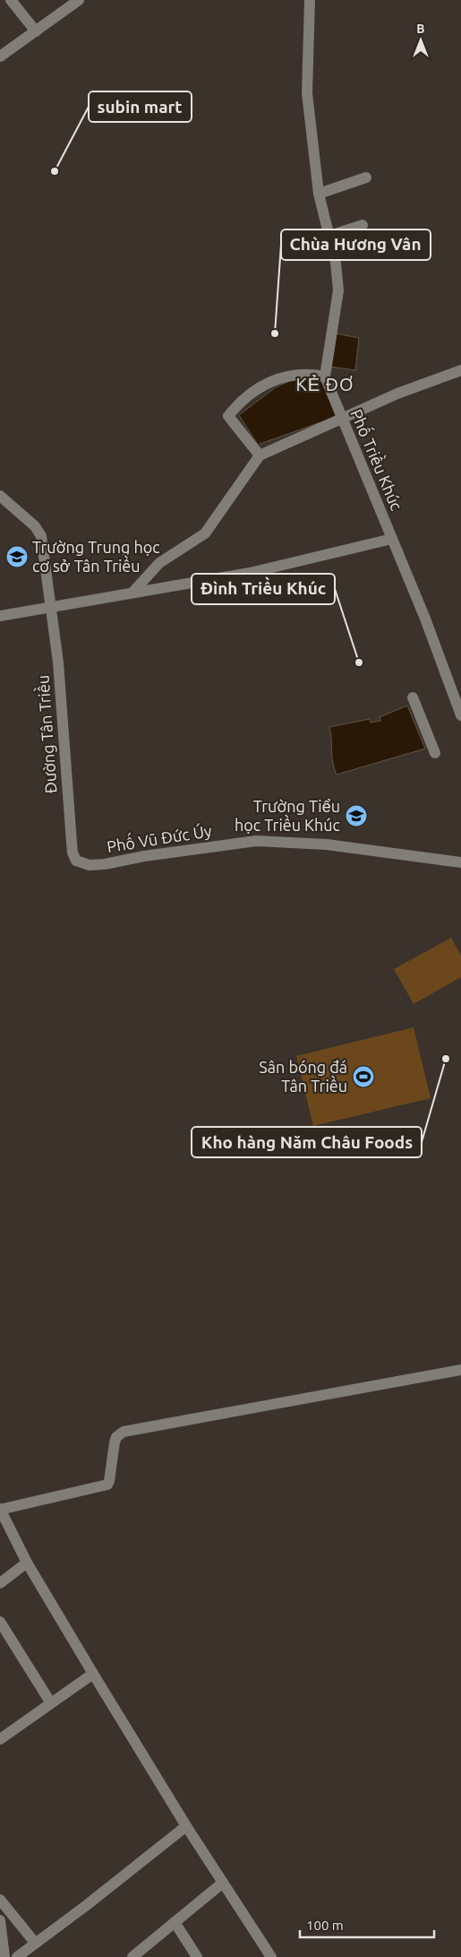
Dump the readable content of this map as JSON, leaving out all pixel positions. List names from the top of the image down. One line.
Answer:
{"streets":{"street":["Phố Triều Khúc","Đường Tân Triều","Phố Vũ Đức Úy"]},"crossings":[["Đường Tân Triều","Phố Vũ Đức Úy"]],"districts":["KẺ ĐƠ"],"places":{"other":["subin mart","Chùa Hương Vân","Đình Triều Khúc","Kho hàng Năm Châu Foods"],"school or university":["Trường Trung học cơ sở Tân Triều","Trường Tiểu học Triều Khúc"],"sports":["Sân bóng đá Tân Triều"]},"scale_bar":"100 m","north":"top"}
